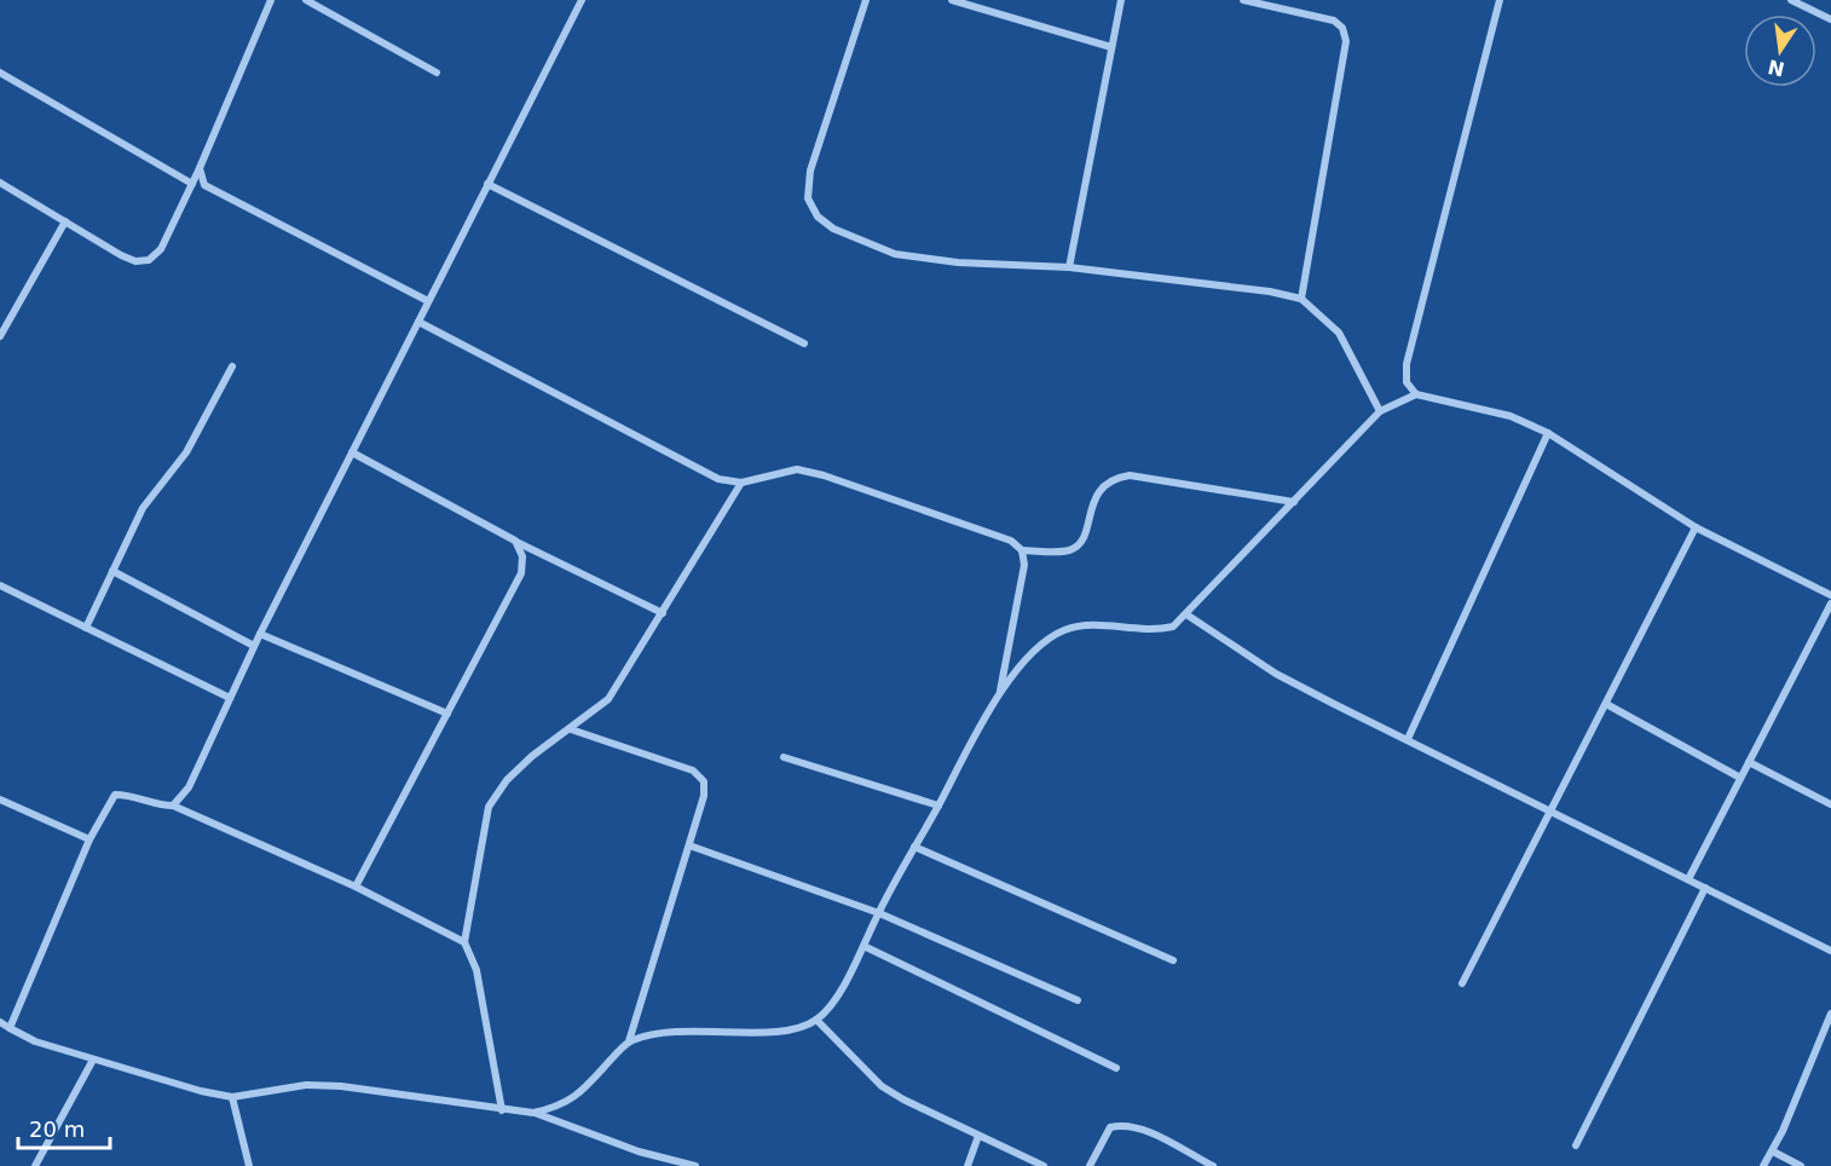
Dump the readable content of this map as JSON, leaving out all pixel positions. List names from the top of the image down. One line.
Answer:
{"scale_bar":"20 m","north":"bottom"}
